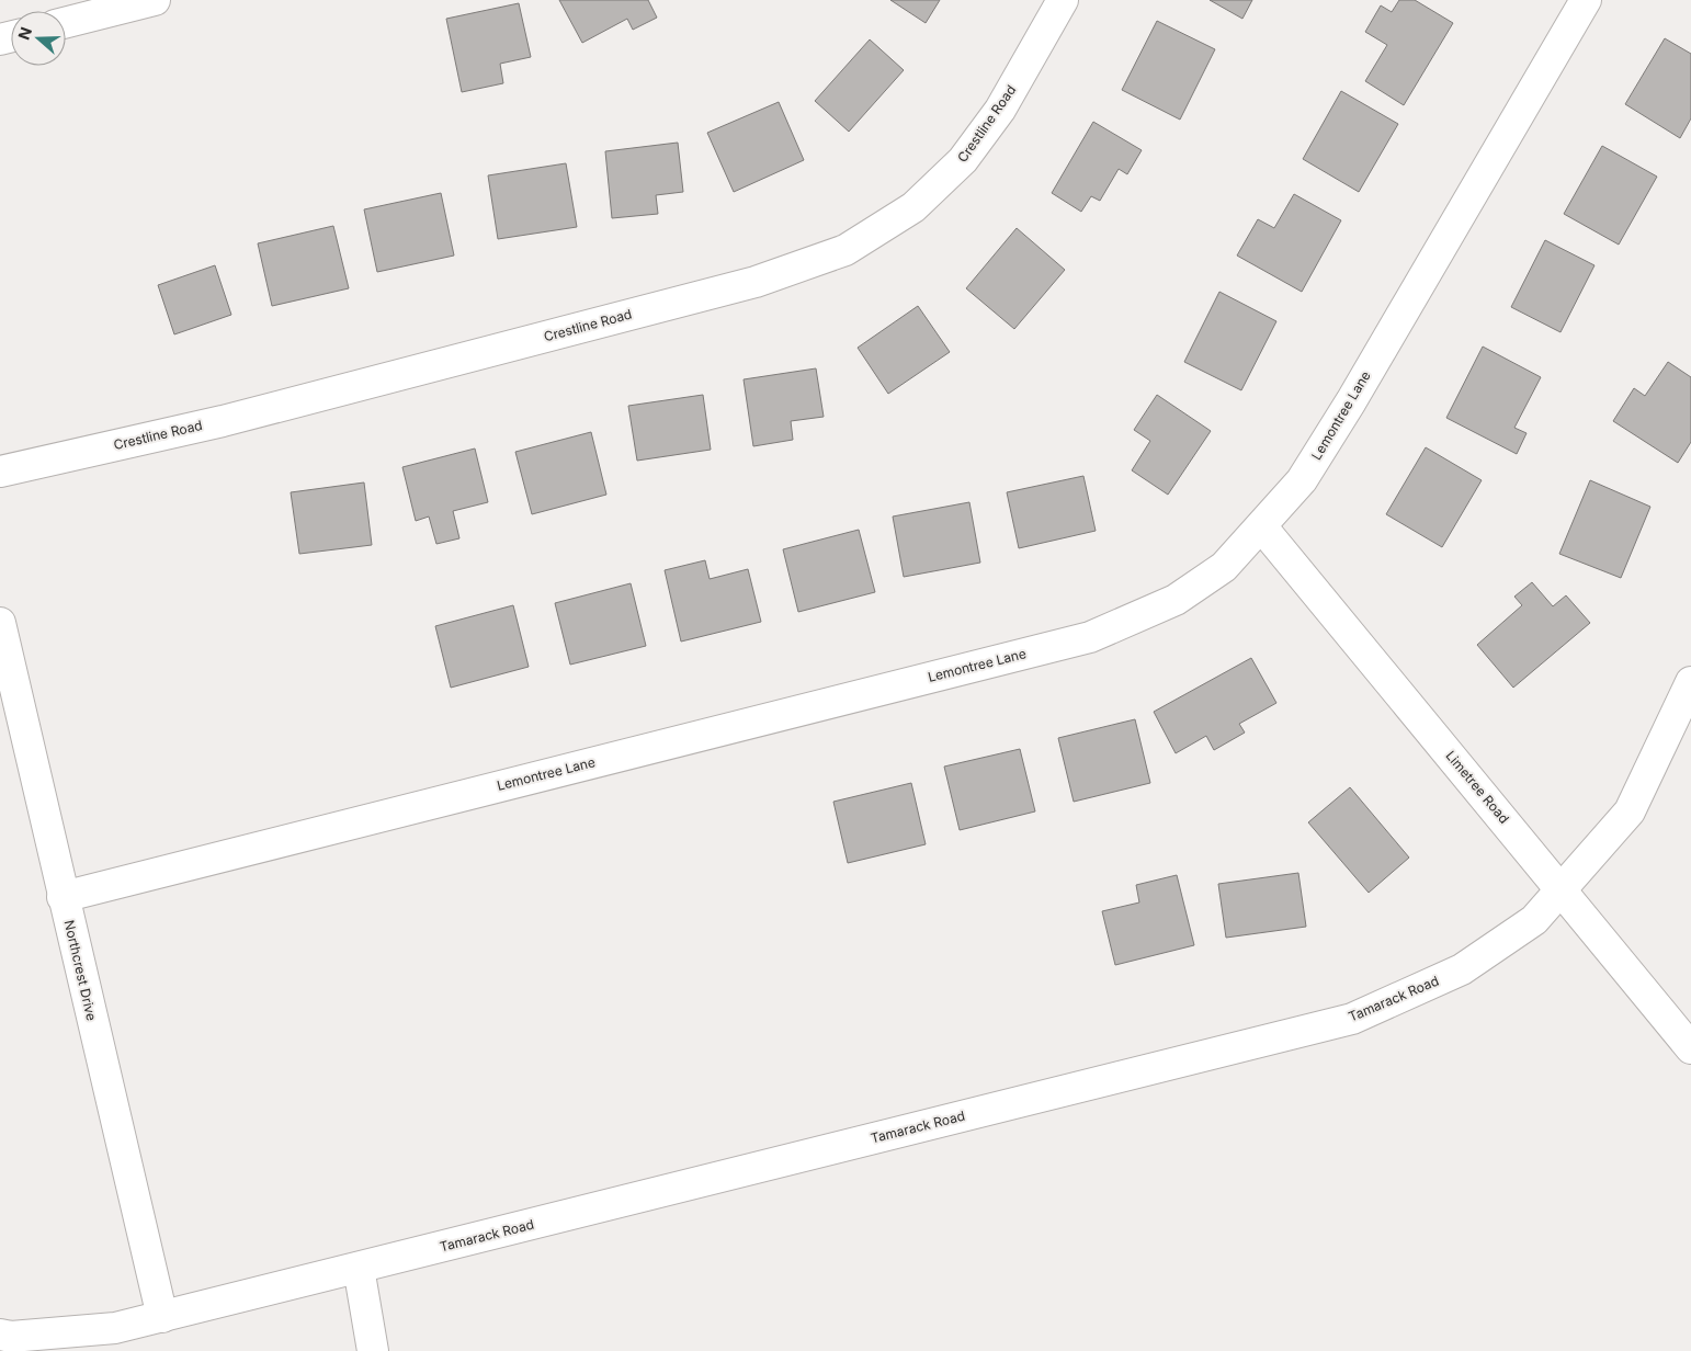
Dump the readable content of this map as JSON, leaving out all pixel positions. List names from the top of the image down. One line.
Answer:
{"streets":{"street":["Crestline Road","Lemontree Lane","Limetree Road","Northcrest Drive","Tamarack Road"]},"crossings":[["Lemontree Lane","Limetree Road"],["Lemontree Lane","Northcrest Drive"],["Limetree Road","Tamarack Road"],["Northcrest Drive","Tamarack Road"]],"north":"left"}
